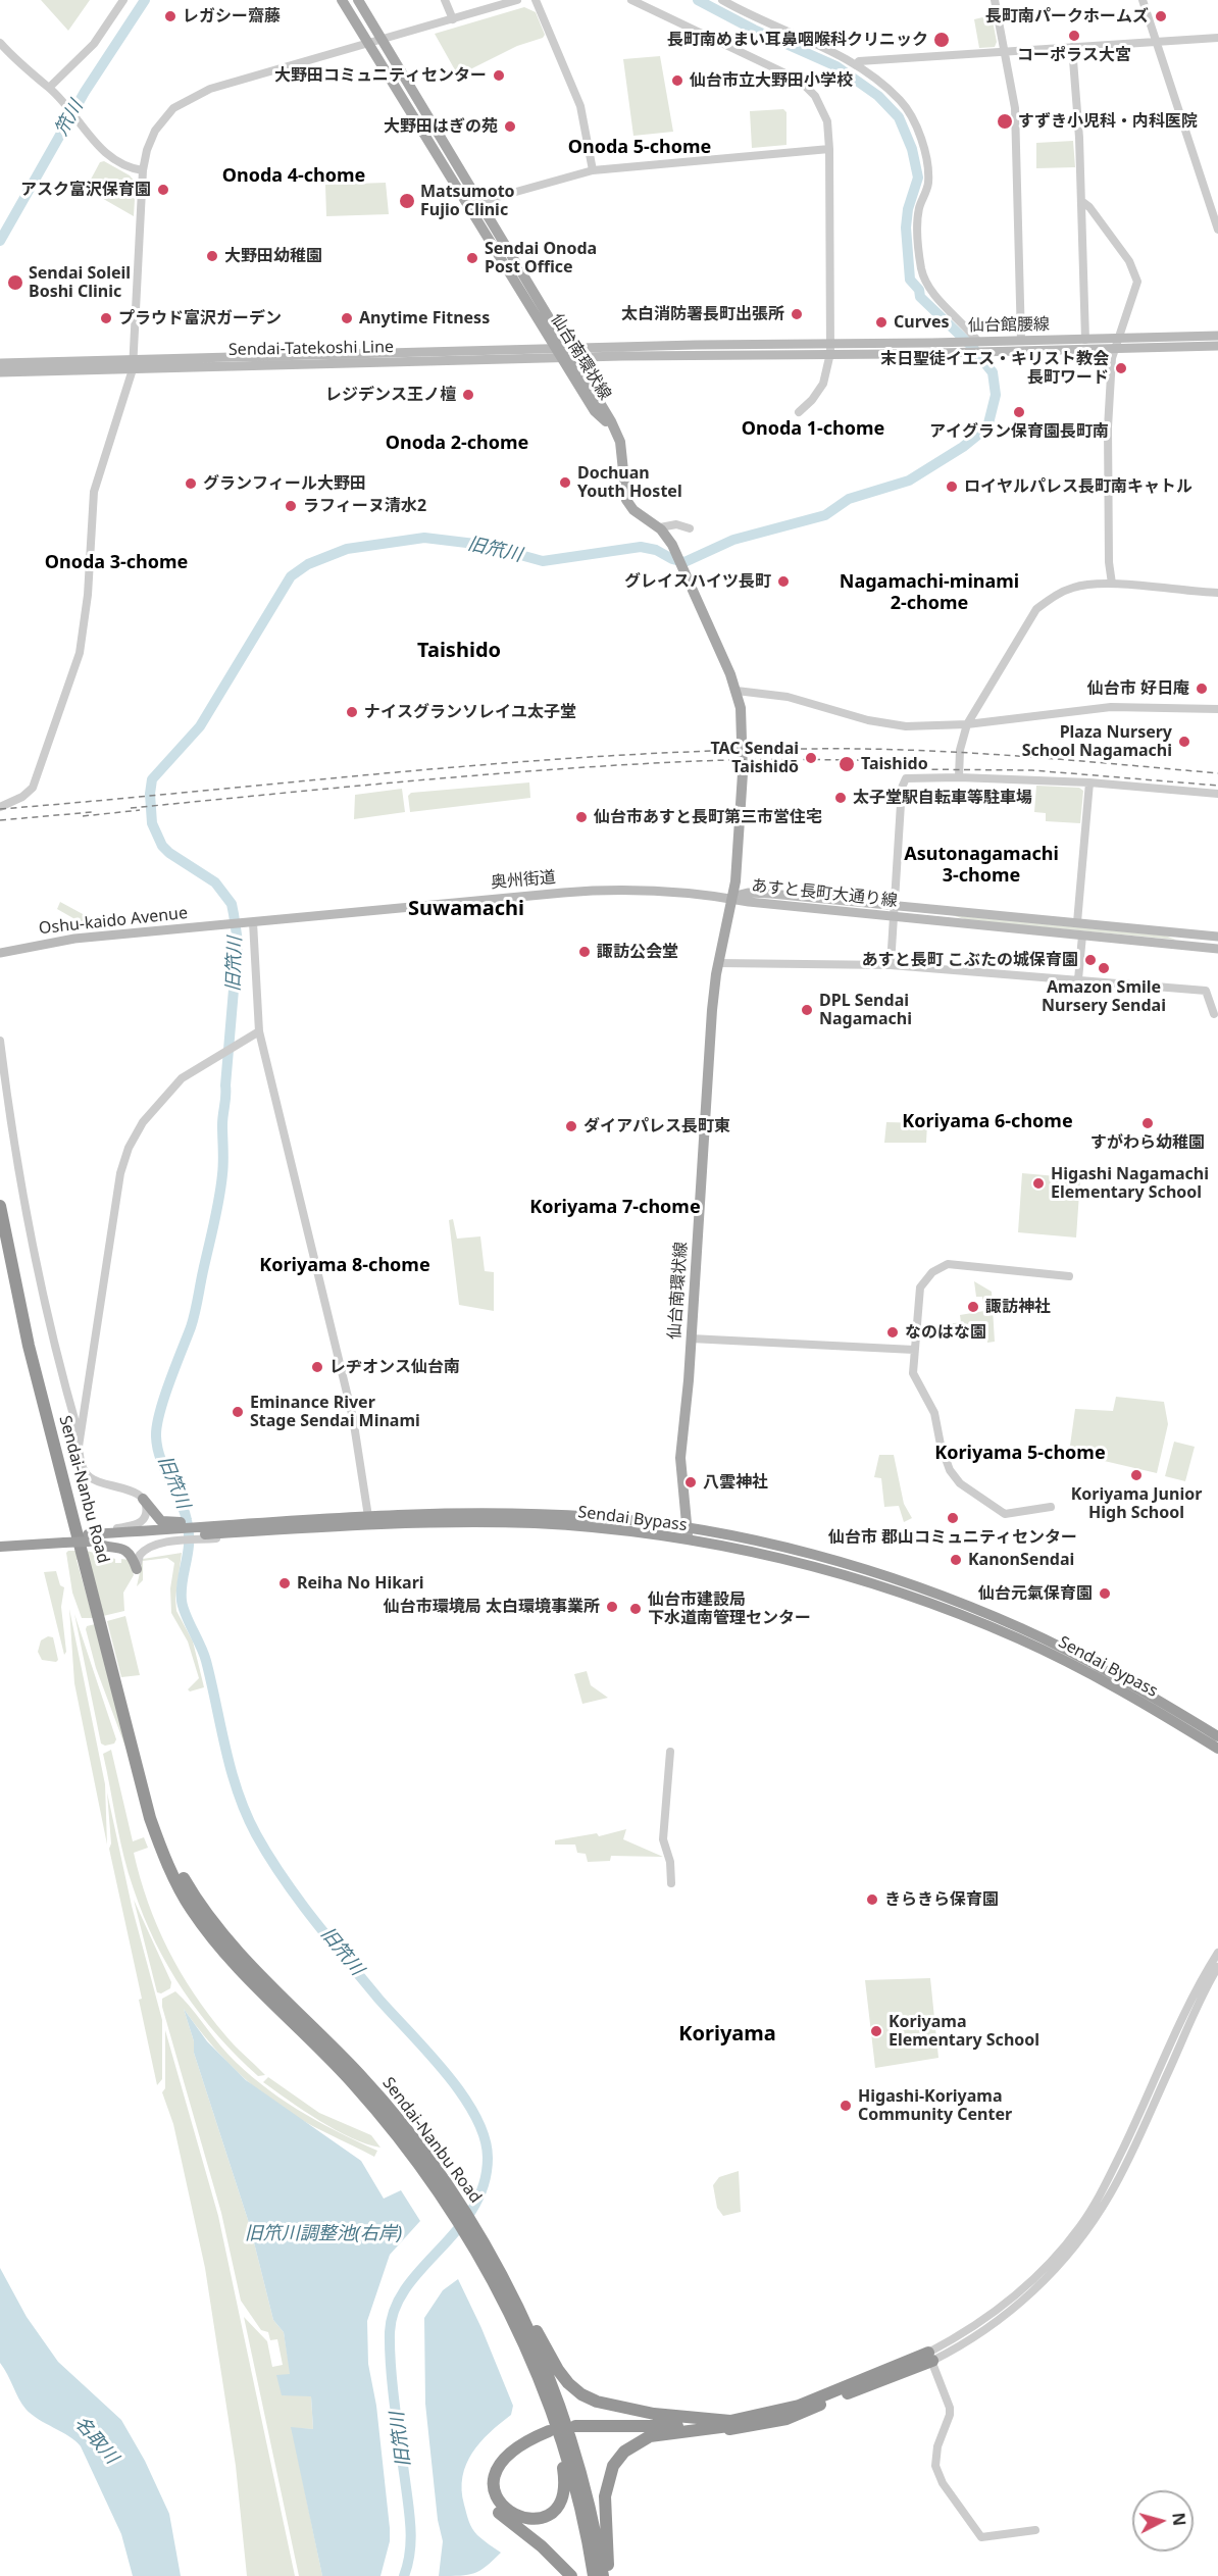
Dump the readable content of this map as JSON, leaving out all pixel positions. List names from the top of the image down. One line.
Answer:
{"streets":{"highway":["Sendai-Nanbu Road","Sendai Bypass"],"main road":["仙台館腰線","Sendai-Tatekoshi Line","仙台南環状線","奥州街道","あすと長町大通り線","Oshu-kaido Avenue"]},"crossings":[["仙台館腰線","Sendai-Tatekoshi Line"],["仙台館腰線","仙台南環状線"],["Sendai-Tatekoshi Line","仙台南環状線"],["仙台南環状線","奥州街道"],["仙台南環状線","あすと長町大通り線"],["仙台南環状線","Sendai Bypass"],["奥州街道","あすと長町大通り線"],["奥州街道","Oshu-kaido Avenue"]],"districts":["Onoda 5-chome","Onoda 4-chome","Onoda 1-chome","Onoda 2-chome","Onoda 3-chome","Nagamachi-minami 2-chome","Taishido","Asutonagamachi 3-chome","Suwamachi","Koriyama 6-chome","Koriyama 7-chome","Koriyama 8-chome","Koriyama 5-chome","Koriyama"],"water":["笊川","旧笊川","旧笊川調整池(右岸)","名取川"],"places":["レガシー齋藤","長町南パークホームズ","コーポラス大宮","長町南めまい耳鼻咽喉科クリニック","大野田コミュニティセンター","仙台市立大野田小学校","すずき小児科・内科医院","大野田はぎの苑","アスク富沢保育園","Matsumoto Fujio Clinic","大野田幼稚園","Sendai Onoda Post Office","Sendai Soleil Boshi Clinic","太白消防署長町出張所","プラウド富沢ガーデン","Anytime Fitness","Curves","末日聖徒イエス・キリスト教会 長町ワード","レジデンス王ノ檀","アイグラン保育園長町南","Dochuan Youth Hostel","グランフィール大野田","ロイヤルパレス長町南キャトル","ラフィーヌ清水2","グレイスハイツ長町","仙台市 好日庵","ナイスグランソレイユ太子堂","Plaza Nursery School Nagamachi","TAC Sendai Taishidō","Taishido","太子堂駅自転車等駐車場","仙台市あすと長町第三市営住宅","諏訪公会堂","あすと長町 こぶたの城保育園","Amazon Smile Nursery Sendai","DPL Sendai Nagamachi","すがわら幼稚園","ダイアパレス長町東","Higashi Nagamachi Elementary School","諏訪神社","なのはな園","レヂオンス仙台南","Eminance River Stage Sendai Minami","Koriyama Junior High School","八雲神社","仙台市 郡山コミュニティセンター","KanonSendai","Reiha No Hikari","仙台元氣保育園","仙台市環境局 太白環境事業所","仙台市建設局 下水道南管理センター","きらきら保育園","Koriyama Elementary School","Higashi-Koriyama Community Center"],"north":"right"}
